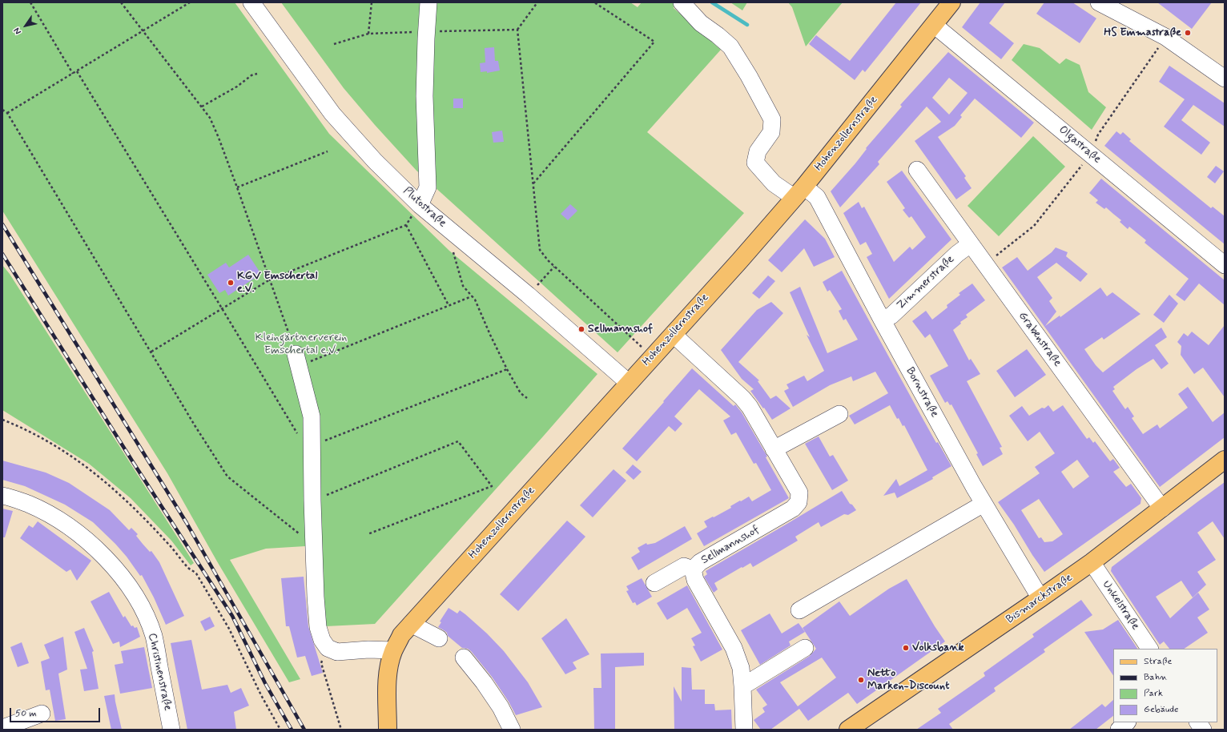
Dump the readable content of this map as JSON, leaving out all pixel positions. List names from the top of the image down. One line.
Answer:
{"streets":{"main road":["Hohenzollernstraße","Bismarckstraße"],"street":["Olgastraße","Plutostraße","Zimmerstraße","Grabenstraße","Bornstraße","Sellmannshof","Unkelstraße","Christinenstraße"]},"crossings":[["Hohenzollernstraße","Olgastraße"],["Hohenzollernstraße","Plutostraße"],["Hohenzollernstraße","Bornstraße"],["Hohenzollernstraße","Sellmannshof"],["Zimmerstraße","Grabenstraße"],["Zimmerstraße","Bornstraße"],["Grabenstraße","Bismarckstraße"],["Bornstraße","Bismarckstraße"],["Bismarckstraße","Unkelstraße"]],"parks":["Kleingärtnerverein Emschertal e.V."],"places":["HS Emmastraße","KGV Emschertal e.V.","Sellmannshof","Volksbank","Netto Marken-Discount"],"legend":["Straße","Bahn","Park","Gebäude"],"scale_bar":"50 m","north":"bottom left"}
